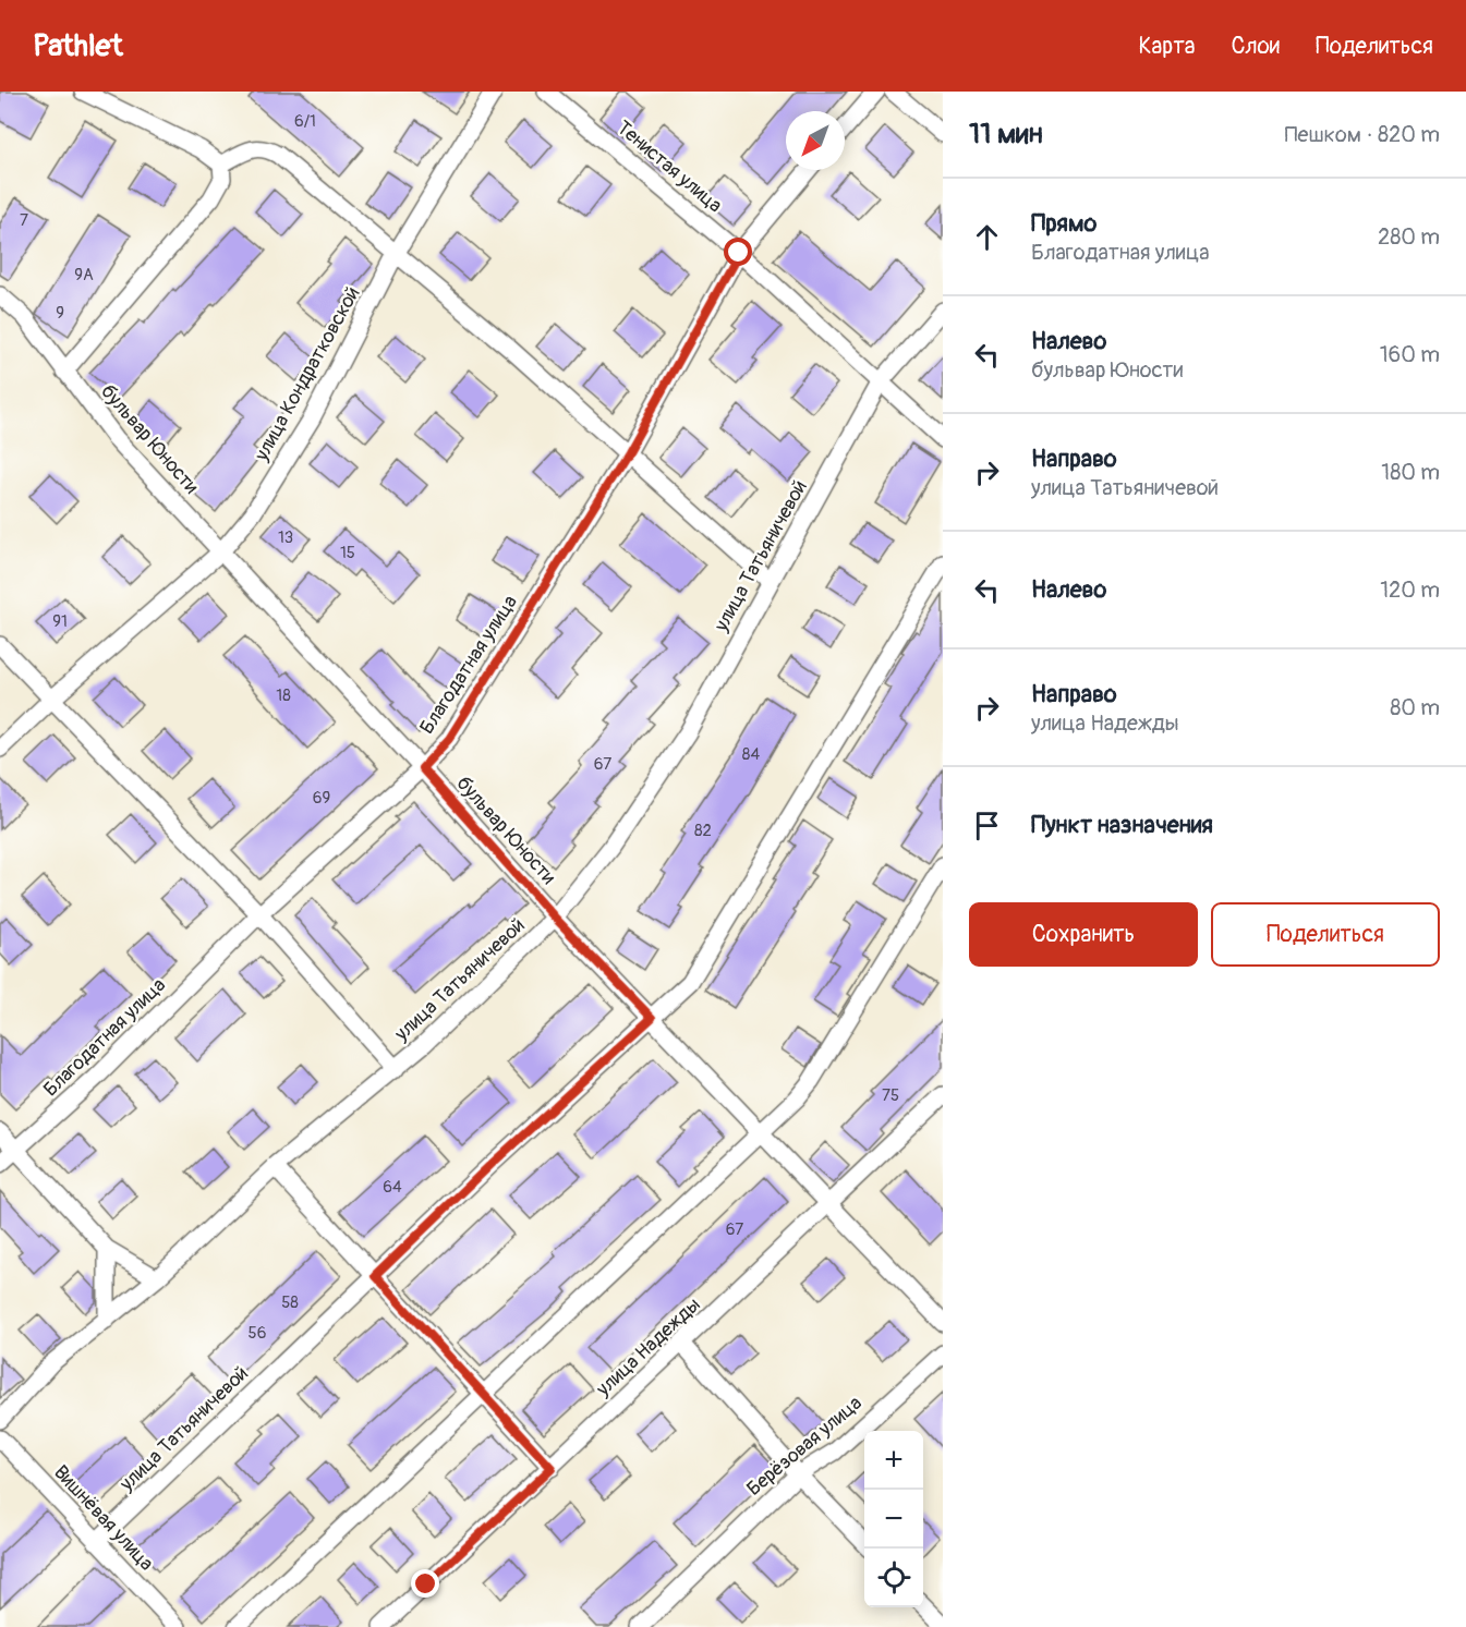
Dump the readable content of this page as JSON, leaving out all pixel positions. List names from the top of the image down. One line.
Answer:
{"streets":{"street":["Тенистая улица","улица Кондратковской","бульвар Юности","улица Татьяничевой","Благодатная улица","улица Надежды","Берёзовая улица","Вишнёвая улица"]},"crossings":[["Тенистая улица","улица Татьяничевой"],["Тенистая улица","Благодатная улица"],["улица Кондратковской","бульвар Юности"],["бульвар Юности","улица Татьяничевой"],["бульвар Юности","Благодатная улица"],["бульвар Юности","улица Надежды"],["улица Татьяничевой","Вишнёвая улица"]],"house_numbers":["6/1","7","9А","9","13","15","91","18","84","67","69","82","75","64","67","58","56"],"north":"bottom left","page":{"header":"Pathlet","nav":["Карта","Слои","Поделиться"],"heading":["11 мин","Пешком · 820 m"],"list":[["Прямо","Благодатная улица","280 m"],["Налево","бульвар Юности","160 m"],["Направо","улица Татьяничевой","180 m"],["Налево","120 m"],["Направо","улица Надежды","80 m"],"Пункт назначения"],"buttons":["Сохранить","Поделиться"],"map_buttons":["+","−"]}}
